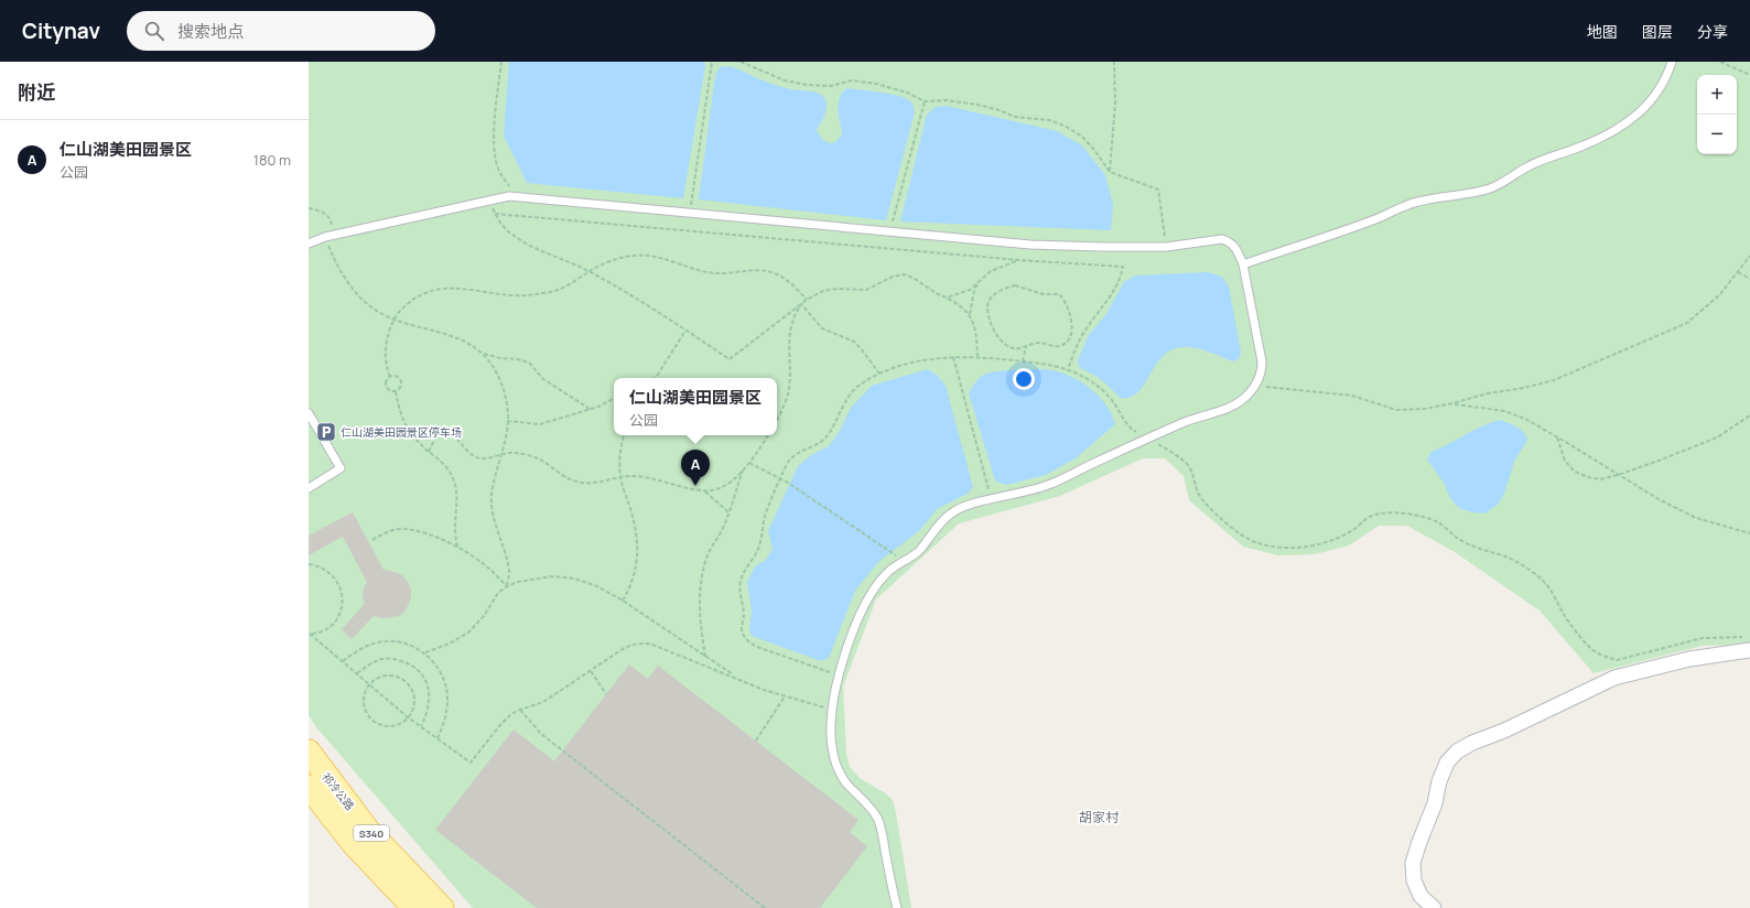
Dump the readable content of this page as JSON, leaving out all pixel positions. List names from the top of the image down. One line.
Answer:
{"streets":{"main road":["祁冷公路","S340"]},"districts":["胡家村"],"places":{"parking":["仁山湖美田园景区停车场"]},"page":{"header":"Citynav","search":"搜索地点","nav":["地图","图层","分享"],"heading":"附近","map_buttons":["+","−"],"list":[{"mark":"A","name":"仁山湖美田园景区","note":"公园","value":"180 m"}],"popup":["仁山湖美田园景区","公园"],"pins":"A"}}
